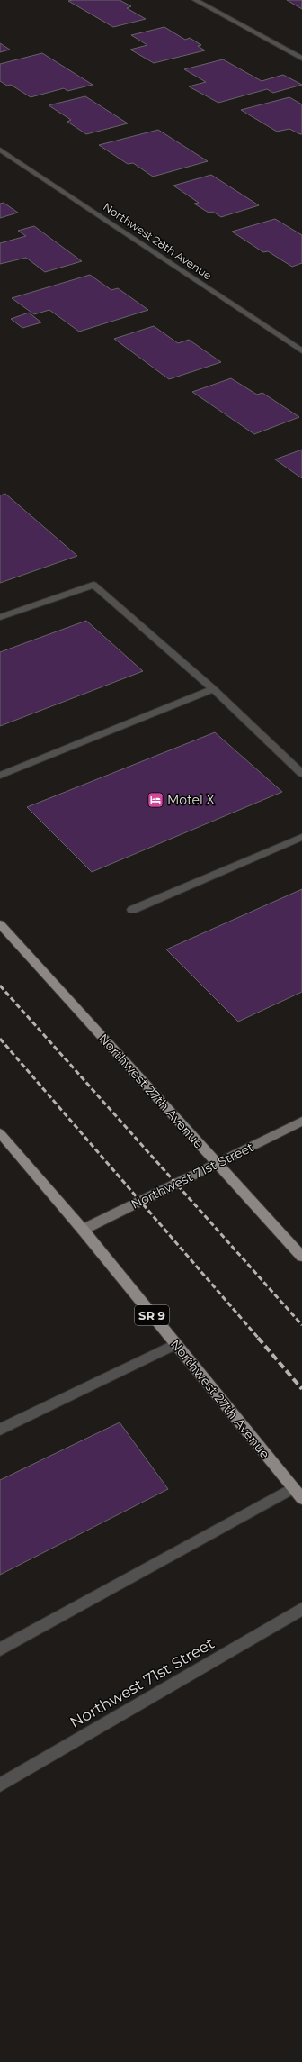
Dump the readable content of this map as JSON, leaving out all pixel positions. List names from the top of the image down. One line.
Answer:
{"streets":{"main road":["Northwest 27th Avenue","SR 9"],"street":["Northwest 28th Avenue","Northwest 71st Street"]},"crossings":[["Northwest 27th Avenue","Northwest 71st Street"]],"places":{"hotel":["Motel X"]}}
